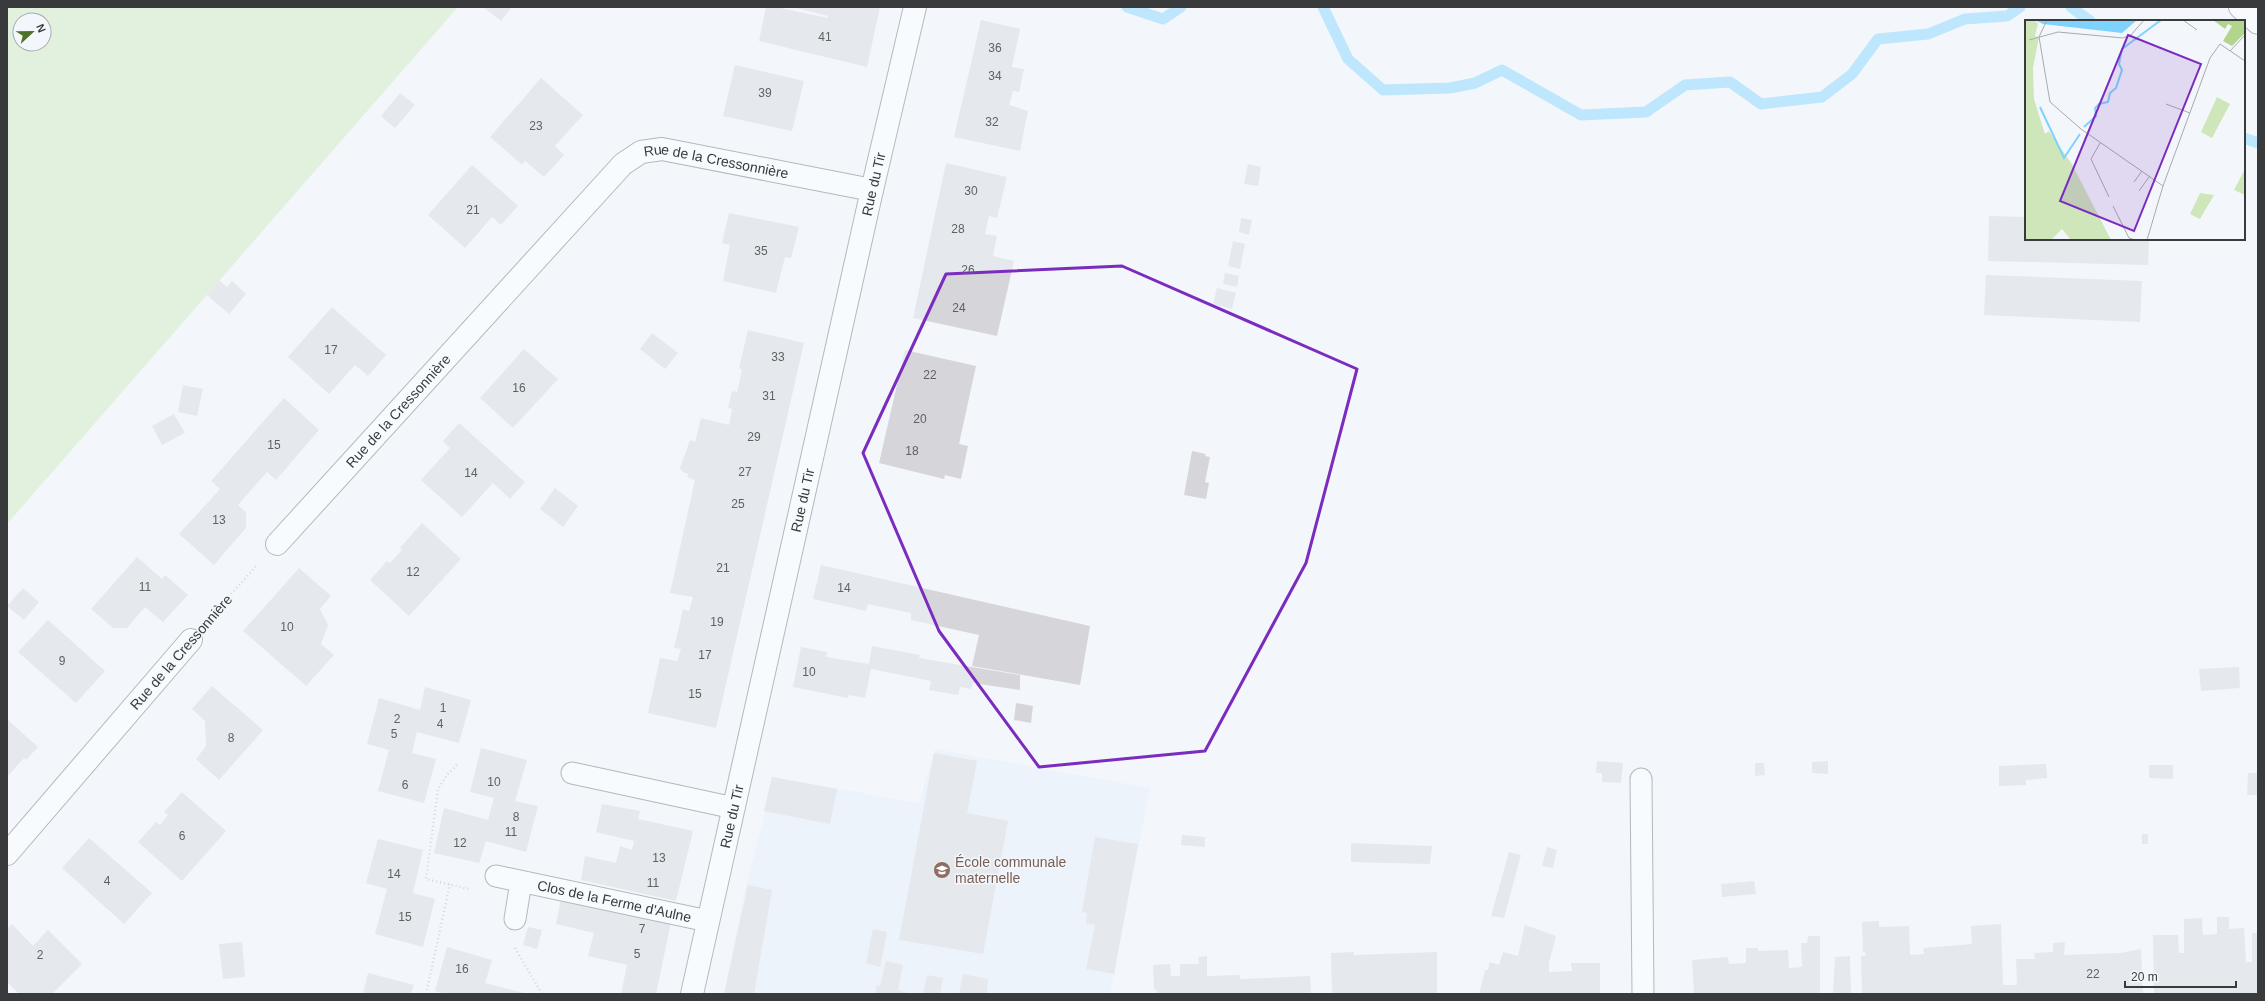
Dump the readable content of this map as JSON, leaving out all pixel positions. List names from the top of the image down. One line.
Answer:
{"streets":{"street":["Rue de la Cressonnière","Rue du Tir"],"lane":["Clos de la Ferme d'Aulne"]},"crossings":[["Rue de la Cressonnière","Rue du Tir"],["Rue du Tir","Clos de la Ferme d'Aulne"]],"places":{"school or university":["École communale maternelle"]},"house_numbers":["41","36","34","39","32","23","30","21","28","35","26","24","17","33","22","16","31","20","29","15","18","27","14","25","13","21","12","11","14","19","10","17","9","10","15","1","2","4","5","8","10","6","8","11","6","12","13","14","4","11","15","7","5","2","16","22"],"scale_bar":"20 m","north":"right"}
